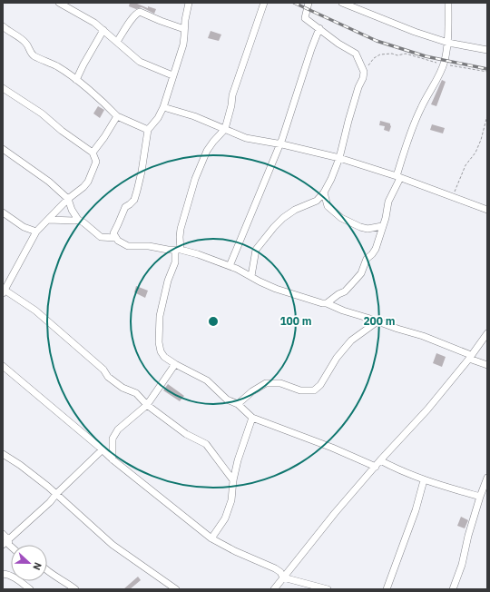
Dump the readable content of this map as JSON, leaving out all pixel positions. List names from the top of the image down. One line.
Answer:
{"north":"right","rings":["100 m","200 m"]}
